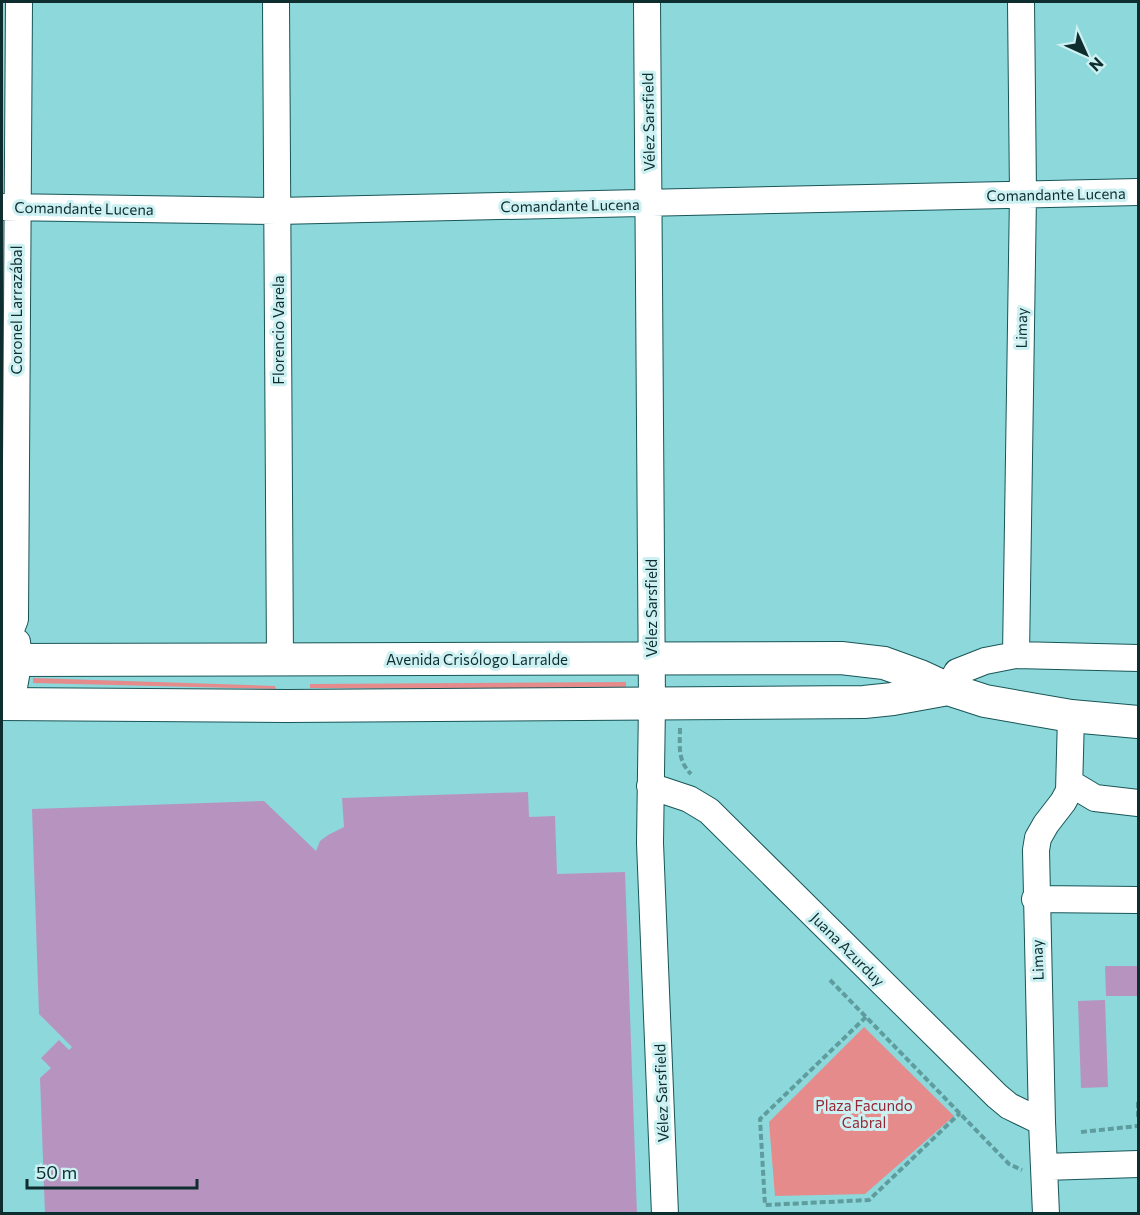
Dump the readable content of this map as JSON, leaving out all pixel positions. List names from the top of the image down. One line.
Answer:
{"streets":{"street":["Vélez Sarsfield","Comandante Lucena","Coronel Larrazábal","Limay","Florencio Varela","Avenida Crisólogo Larralde","Juana Azurduy"]},"crossings":[["Vélez Sarsfield","Comandante Lucena"],["Vélez Sarsfield","Avenida Crisólogo Larralde"],["Vélez Sarsfield","Juana Azurduy"],["Comandante Lucena","Coronel Larrazábal"],["Comandante Lucena","Limay"],["Comandante Lucena","Florencio Varela"],["Coronel Larrazábal","Avenida Crisólogo Larralde"],["Limay","Avenida Crisólogo Larralde"],["Limay","Juana Azurduy"],["Florencio Varela","Avenida Crisólogo Larralde"]],"parks":["Plaza Facundo Cabral"],"scale_bar":"50 m","north":"bottom right"}
